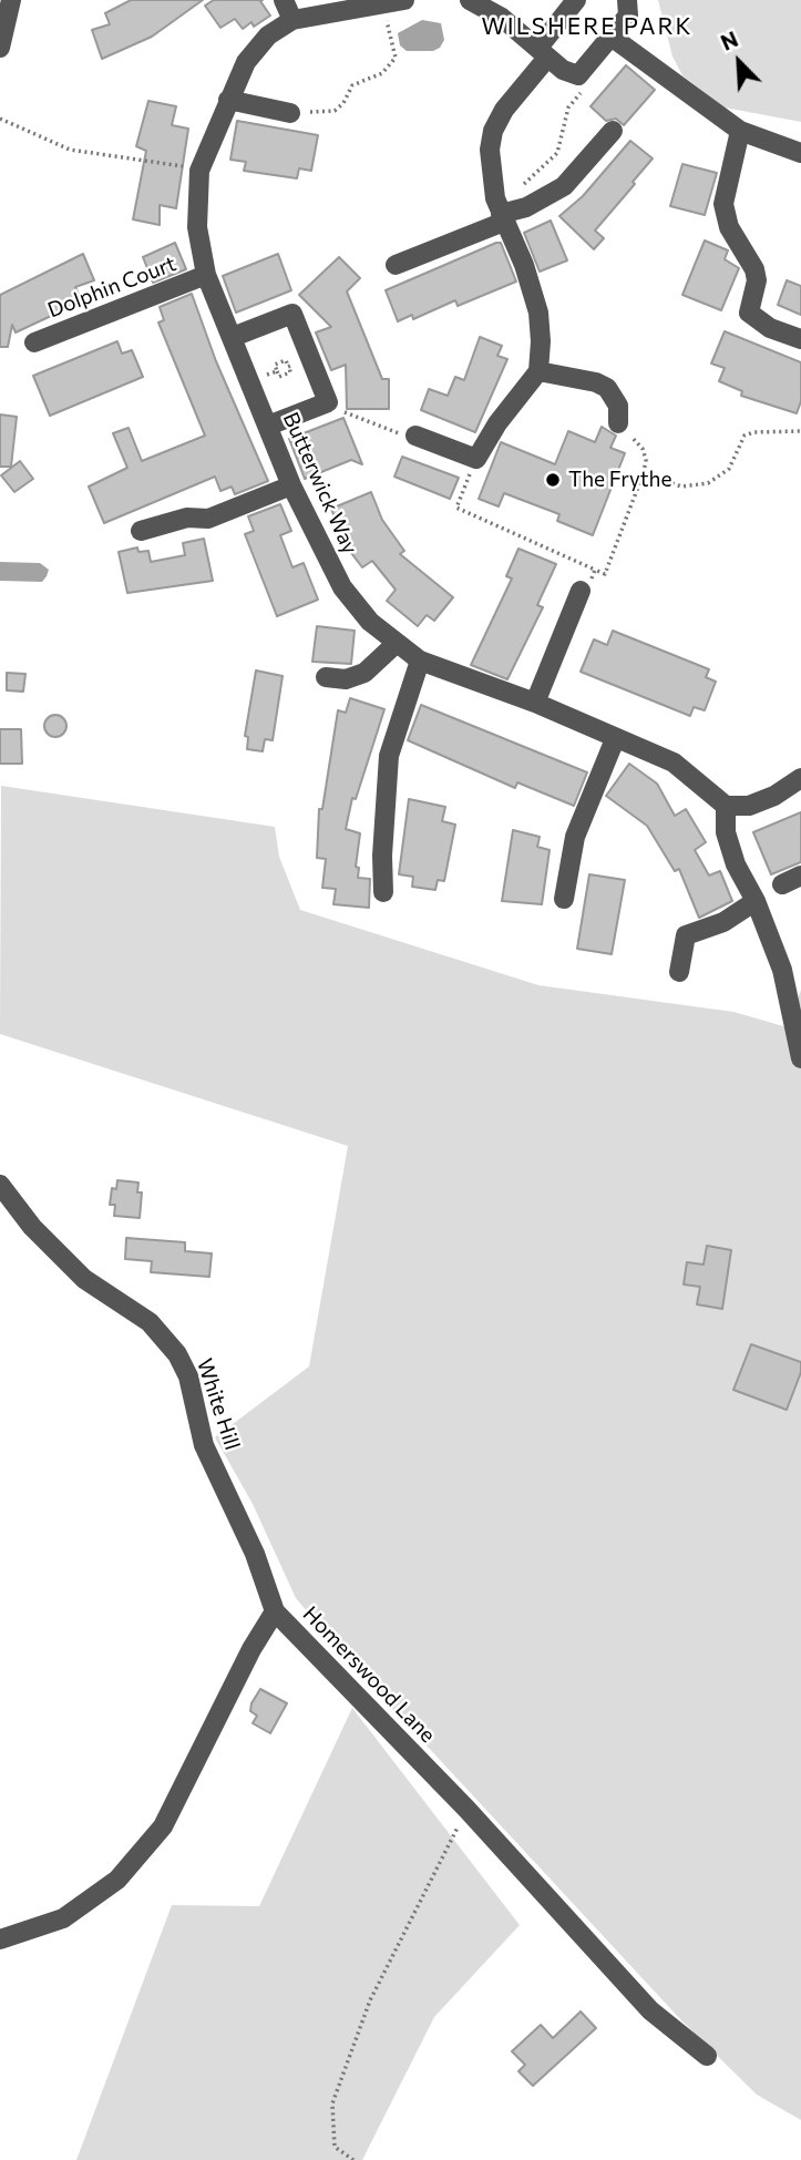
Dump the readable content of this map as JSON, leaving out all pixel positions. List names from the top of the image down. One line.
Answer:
{"streets":{"street":["Dolphin Court","Butterwick Way","White Hill","Homerswood Lane"]},"crossings":[["Dolphin Court","Butterwick Way"],["White Hill","Homerswood Lane"]],"districts":["WILSHERE PARK"],"places":["The Frythe"],"north":"top left"}
